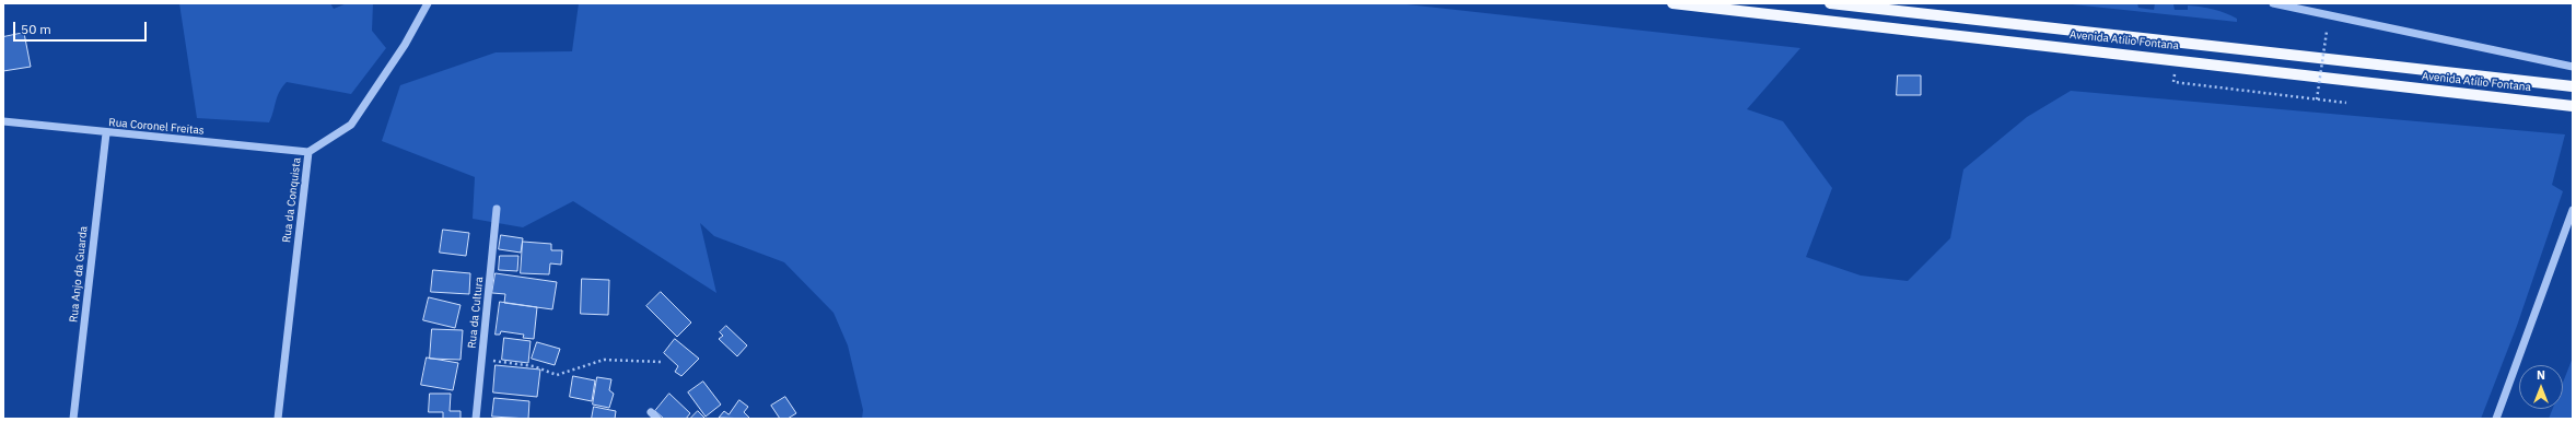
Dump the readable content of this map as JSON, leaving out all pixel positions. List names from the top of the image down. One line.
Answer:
{"streets":{"main road":["Avenida Atílio Fontana"],"street":["Rua Coronel Freitas","Rua da Conquista","Rua Anjo da Guarda","Rua da Cultura"]},"crossings":[["Rua Coronel Freitas","Rua da Conquista"],["Rua Coronel Freitas","Rua Anjo da Guarda"]],"scale_bar":"50 m","north":"top"}
